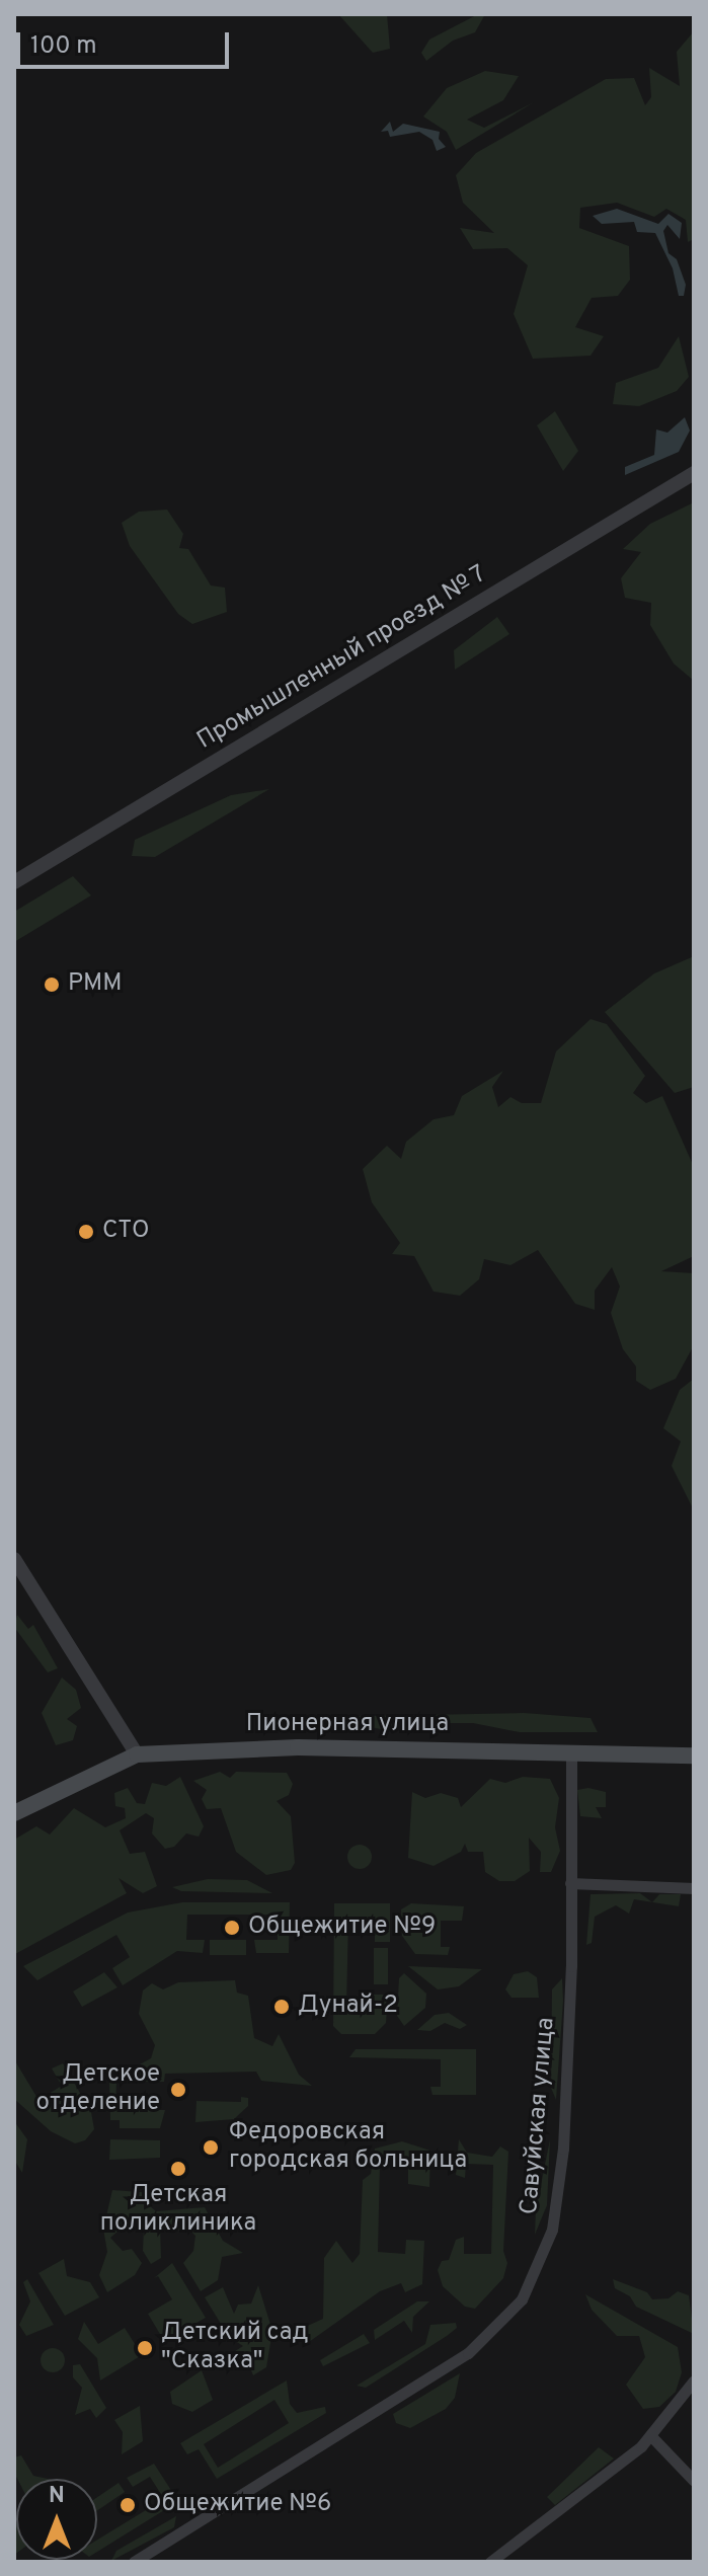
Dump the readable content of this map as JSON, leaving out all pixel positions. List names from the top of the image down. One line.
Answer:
{"streets":{"main road":["Пионерная улица"],"street":["Промышленный проезд № 7","Савуйская улица"]},"crossings":[["Пионерная улица","Савуйская улица"]],"places":["РММ","СТО","Общежитие №9","Дунай-2","Детское отделение","Федоровская городская больница","Детская поликлиника","Детский сад \"Сказка\"","Общежитие №6"],"scale_bar":"100 m","north":"top"}
